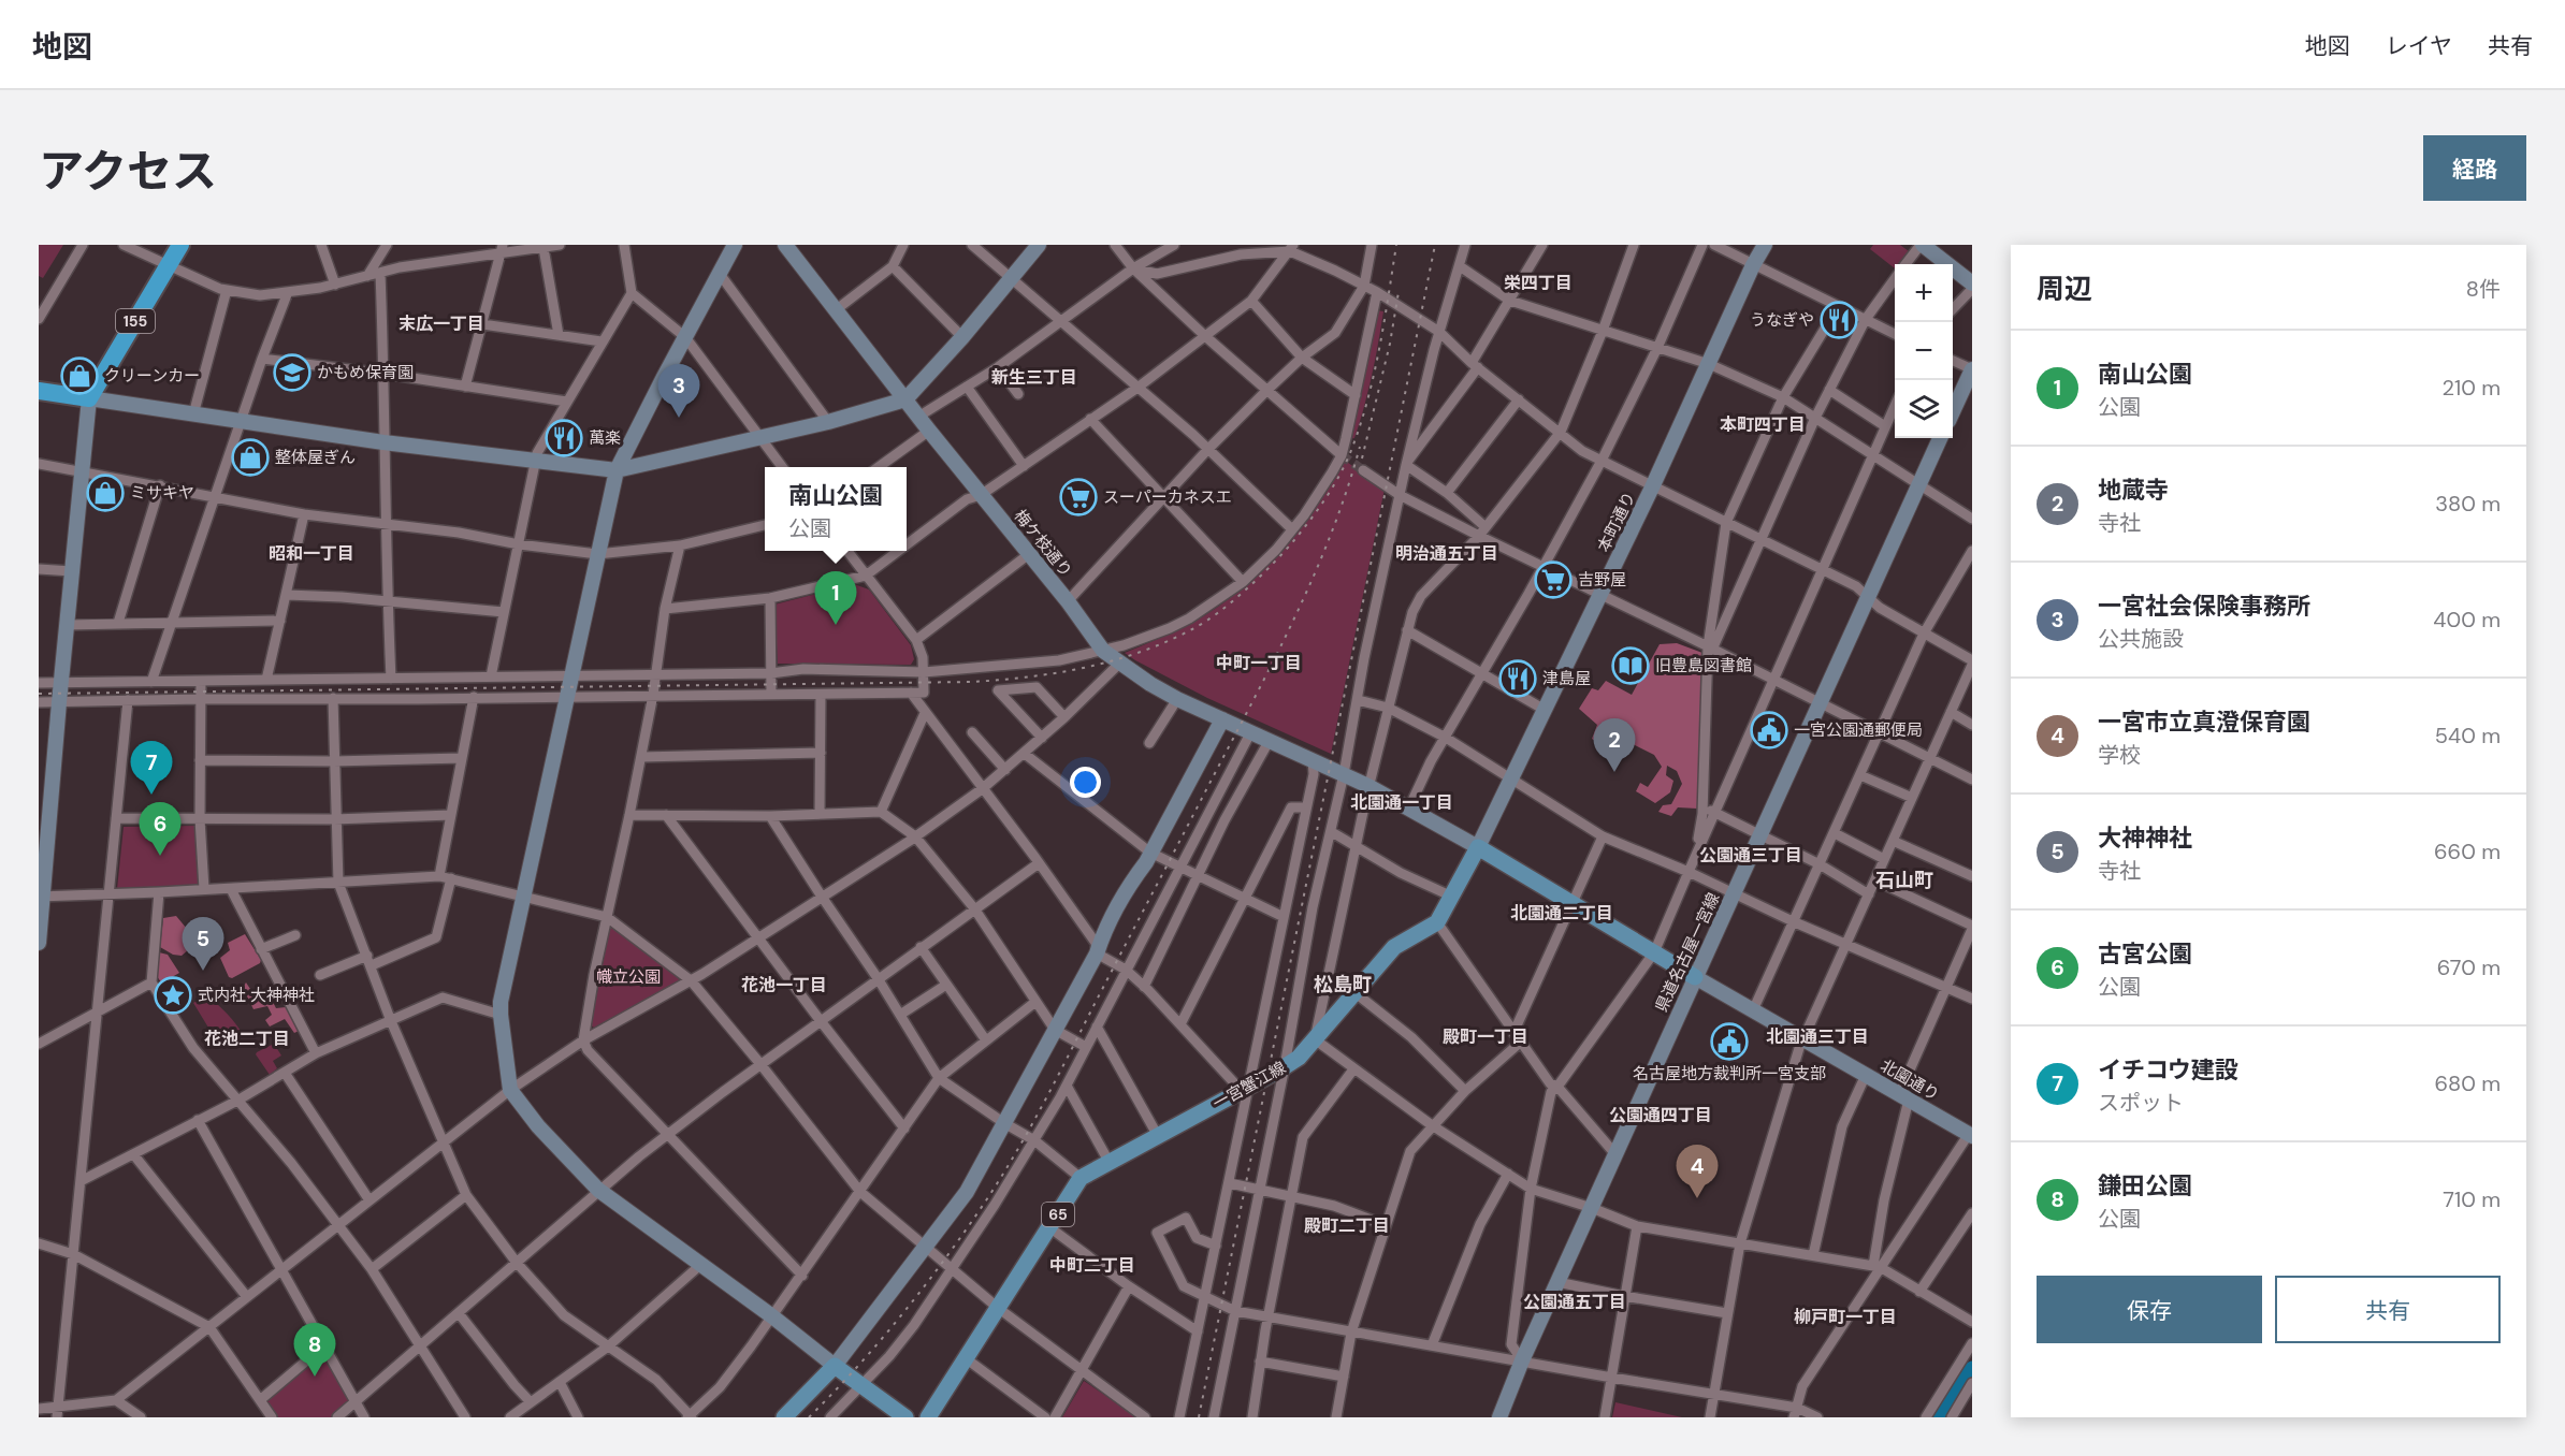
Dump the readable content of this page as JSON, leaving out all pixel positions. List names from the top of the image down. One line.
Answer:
{"streets":{"highway":["155"],"main road":["一宮蟹江線","65"],"street":["本町通り","梅ケ枝通り","県道名古屋一宮線","北園通り"]},"crossings":[["本町通り","一宮蟹江線"],["県道名古屋一宮線","北園通り"]],"districts":["栄四丁目","末広一丁目","新生三丁目","本町四丁目","昭和一丁目","明治通五丁目","中町一丁目","北園通一丁目","公園通三丁目","石山町","北園通二丁目","花池一丁目","松島町","殿町一丁目","北園通三丁目","花池二丁目","公園通四丁目","殿町二丁目","中町二丁目","公園通五丁目","柳戸町一丁目"],"parks":["幟立公園"],"places":{"restaurant":["うなぎや","萬楽","津島屋"],"school or university":["かもめ保育園"],"shop":["クリーンカー","整体屋ぎん","ミサキヤ"],"supermarket":["スーパーカネスエ","吉野屋"],"library":["旧豊島図書館"],"public building":["一宮公園通郵便局","名古屋地方裁判所一宮支部"],"place":["式内社 大神神社"]},"page":{"header":"地図","nav":["地図","レイヤ","共有"],"title":"アクセス","buttons":["経路",["保存","共有"]],"heading":["周辺","8件"],"map_buttons":["+","−"],"list":[{"mark":"1","name":"南山公園","note":"公園","value":"210 m"},{"mark":"2","name":"地蔵寺","note":"寺社","value":"380 m"},{"mark":"3","name":"一宮社会保険事務所","note":"公共施設","value":"400 m"},{"mark":"4","name":"一宮市立真澄保育園","note":"学校","value":"540 m"},{"mark":"5","name":"大神神社","note":"寺社","value":"660 m"},{"mark":"6","name":"古宮公園","note":"公園","value":"670 m"},{"mark":"7","name":"イチコウ建設","note":"スポット","value":"680 m"},{"mark":"8","name":"鎌田公園","note":"公園","value":"710 m"}],"pins":["3","1","2","7","6","5","4","8"],"popup":["南山公園","公園"]}}
